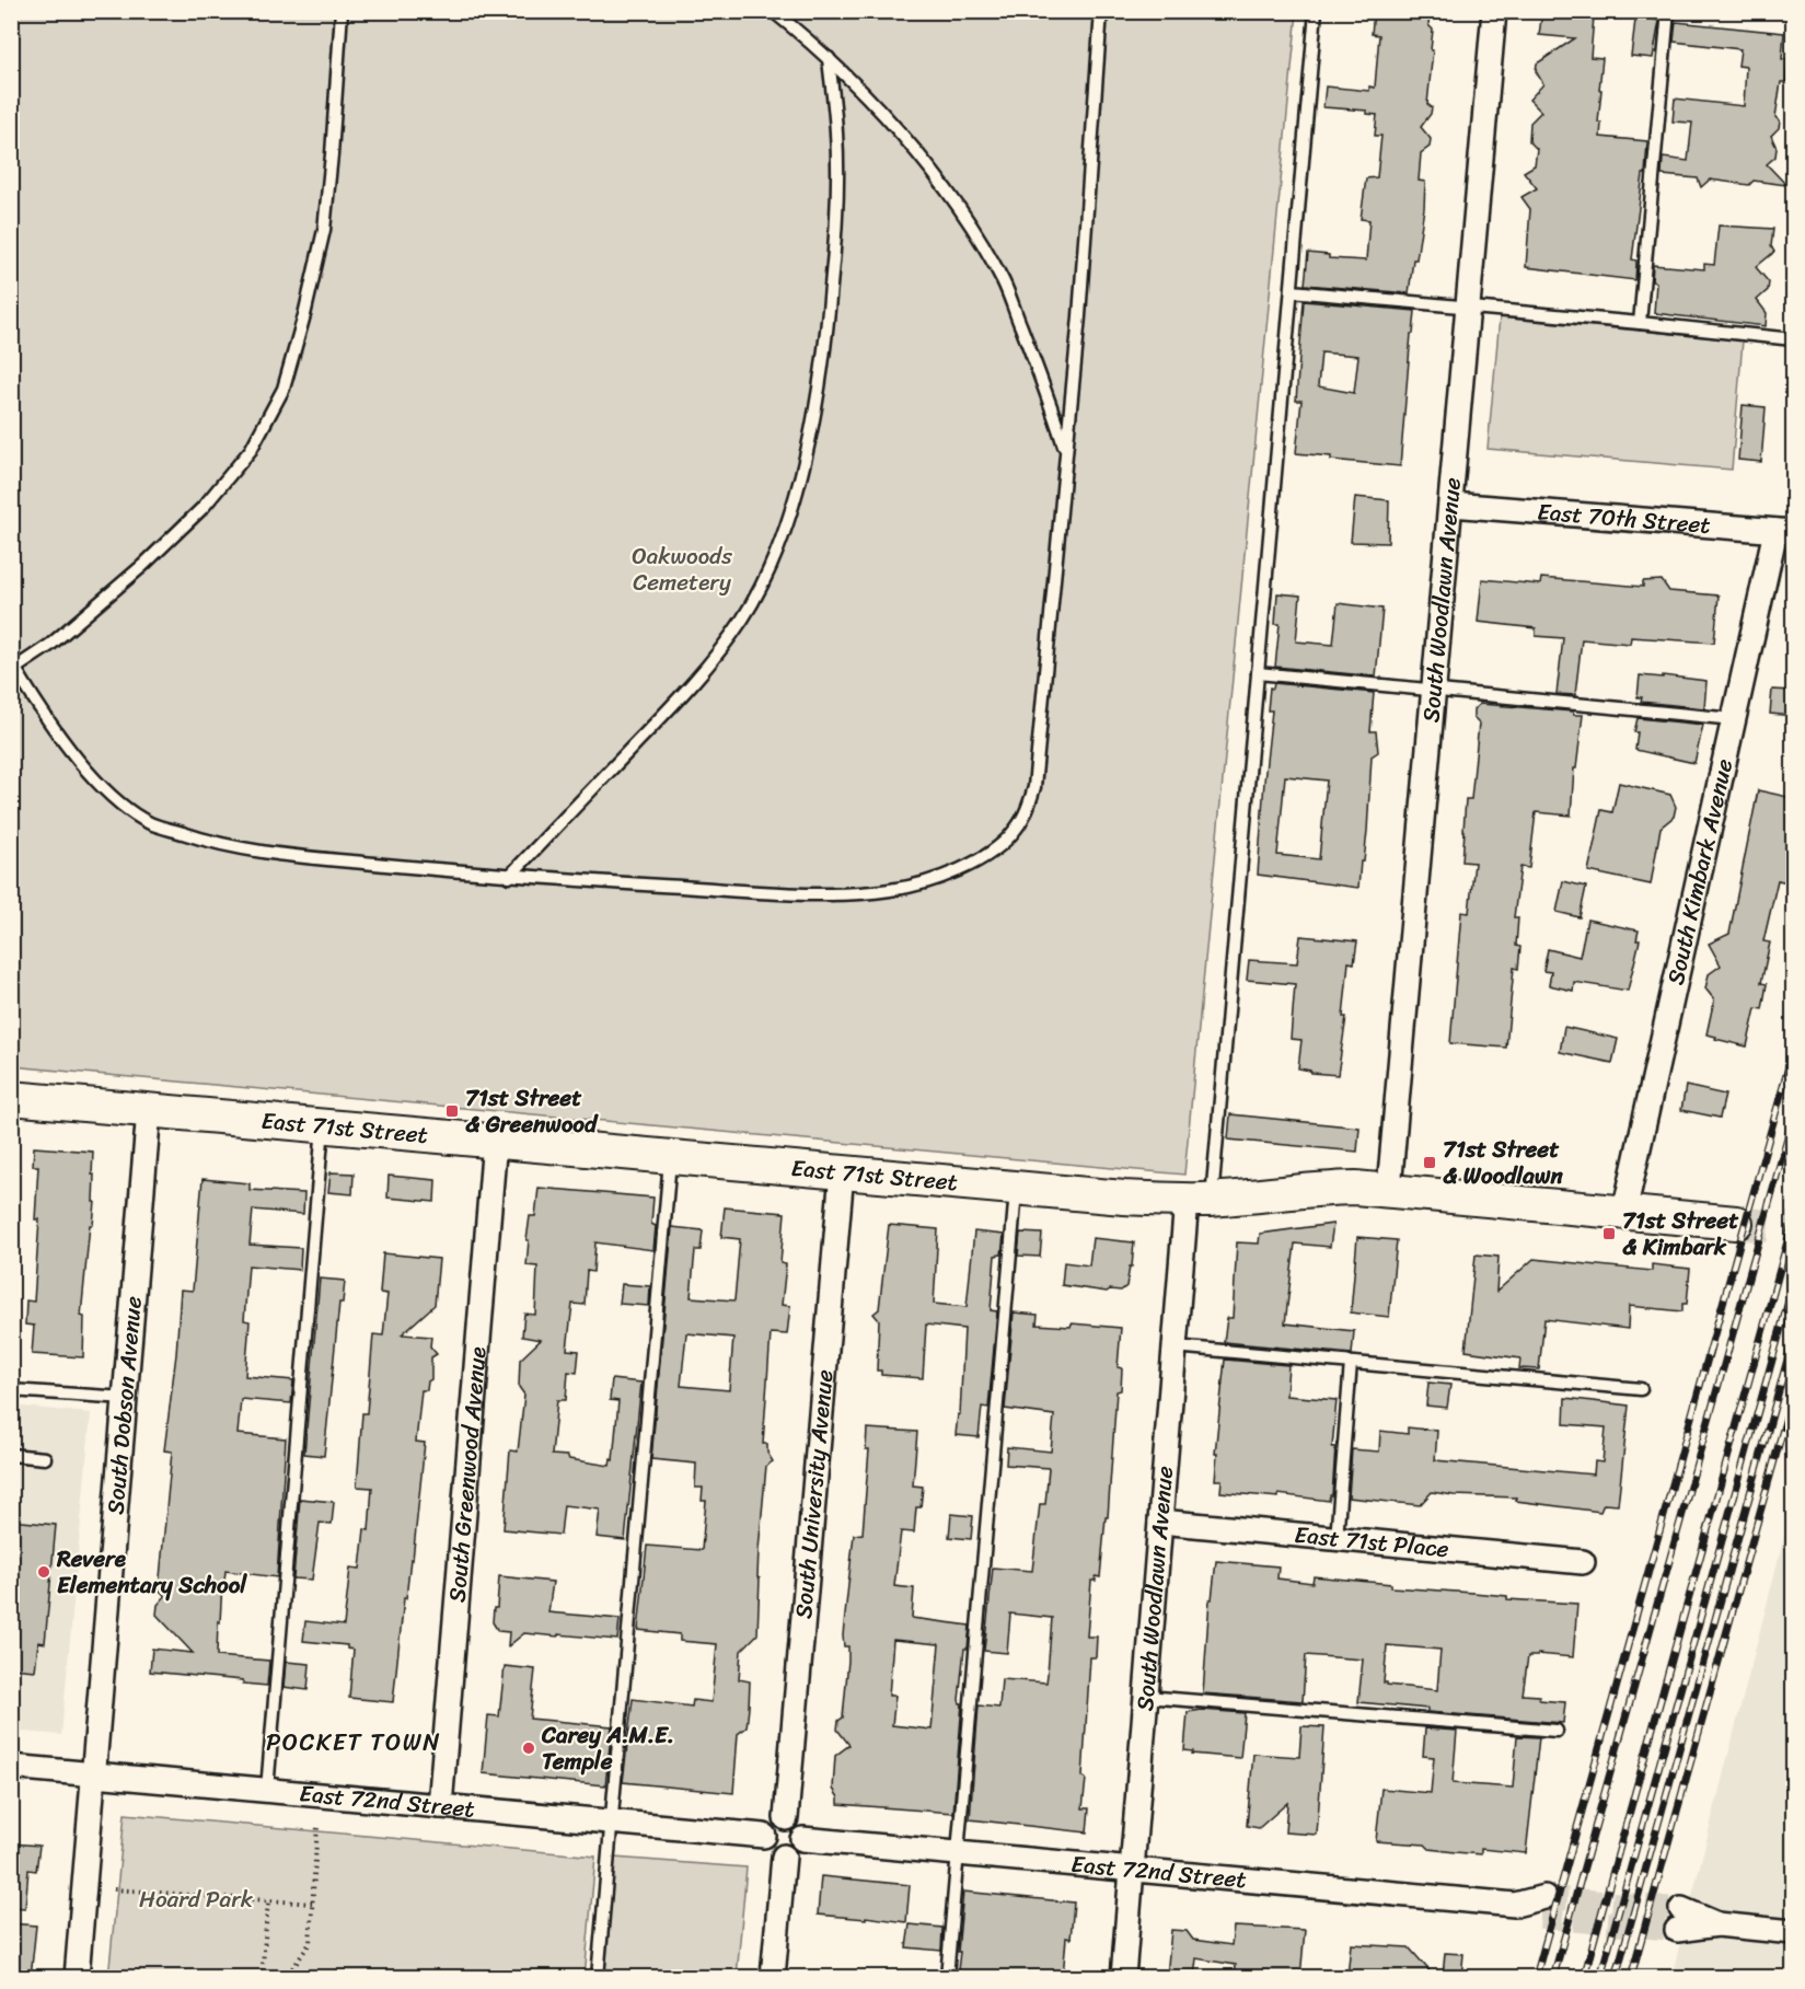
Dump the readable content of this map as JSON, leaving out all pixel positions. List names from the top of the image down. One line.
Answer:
{"streets":{"main road":["East 71st Street"],"street":["East 70th Street","South Woodlawn Avenue","South Kimbark Avenue","South Dobson Avenue","South Greenwood Avenue","South University Avenue","East 71st Place","East 72nd Street"]},"crossings":[["East 70th Street","South Woodlawn Avenue"],["East 70th Street","South Kimbark Avenue"],["South Woodlawn Avenue","East 71st Street"],["South Woodlawn Avenue","East 71st Place"],["South Woodlawn Avenue","East 72nd Street"],["South Kimbark Avenue","East 71st Street"],["East 71st Street","South Dobson Avenue"],["East 71st Street","South Greenwood Avenue"],["East 71st Street","South University Avenue"],["South Dobson Avenue","East 72nd Street"],["South Greenwood Avenue","East 72nd Street"],["South University Avenue","East 72nd Street"]],"districts":["POCKET TOWN"],"parks":["Oakwoods Cemetery","Hoard Park"],"places":{"transit":["71st Street & Greenwood","71st Street & Woodlawn","71st Street & Kimbark"],"other":["Revere Elementary School","Carey A.M.E. Temple"]}}
